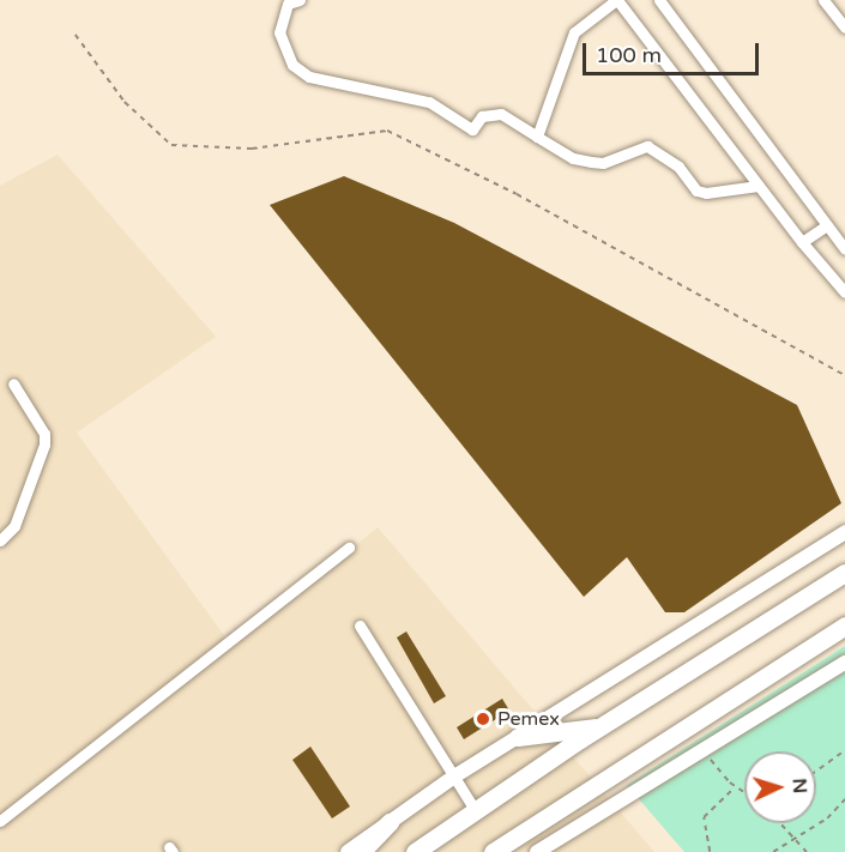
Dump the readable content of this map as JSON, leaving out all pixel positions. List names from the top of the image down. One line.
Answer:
{"places":["Pemex"],"scale_bar":"100 m","north":"right"}
